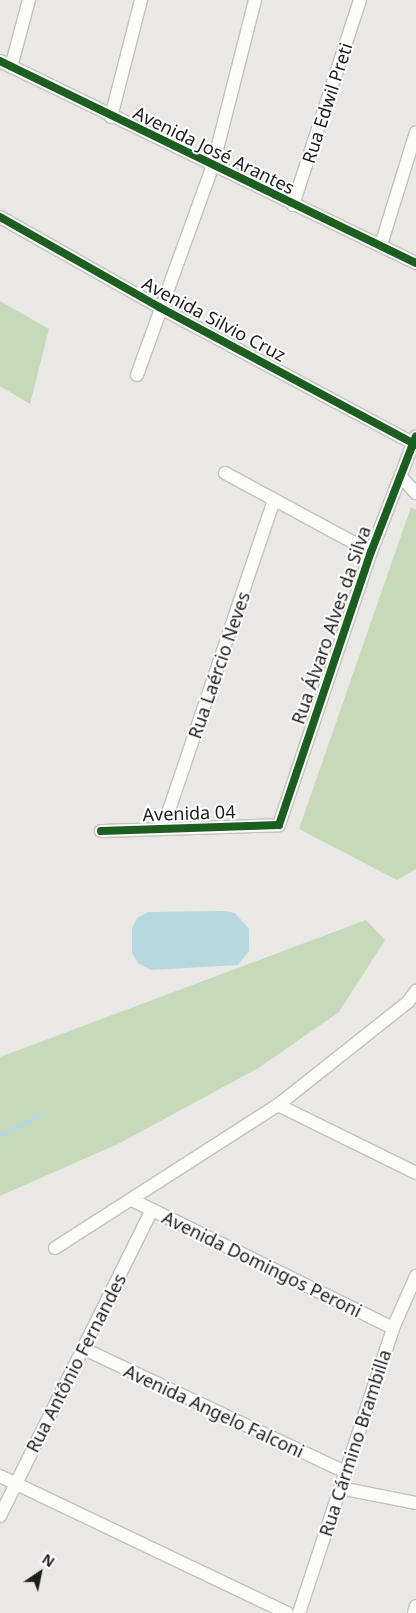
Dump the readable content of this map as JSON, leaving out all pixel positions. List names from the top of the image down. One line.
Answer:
{"streets":{"street":["Rua Edwil Preti","Avenida José Arantes","Avenida Silvio Cruz","Rua Álvaro Alves da Silva","Rua Laércio Neves","Avenida 04","Avenida Domingos Peroni","Rua Antônio Fernandes","Avenida Angelo Falconi","Rua Cármino Brambilla"]},"crossings":[["Rua Edwil Preti","Avenida José Arantes"],["Avenida Silvio Cruz","Rua Álvaro Alves da Silva"],["Rua Álvaro Alves da Silva","Avenida 04"],["Rua Laércio Neves","Avenida 04"],["Avenida Domingos Peroni","Rua Antônio Fernandes"],["Avenida Domingos Peroni","Rua Cármino Brambilla"],["Rua Antônio Fernandes","Avenida Angelo Falconi"],["Avenida Angelo Falconi","Rua Cármino Brambilla"]],"north":"top right"}
